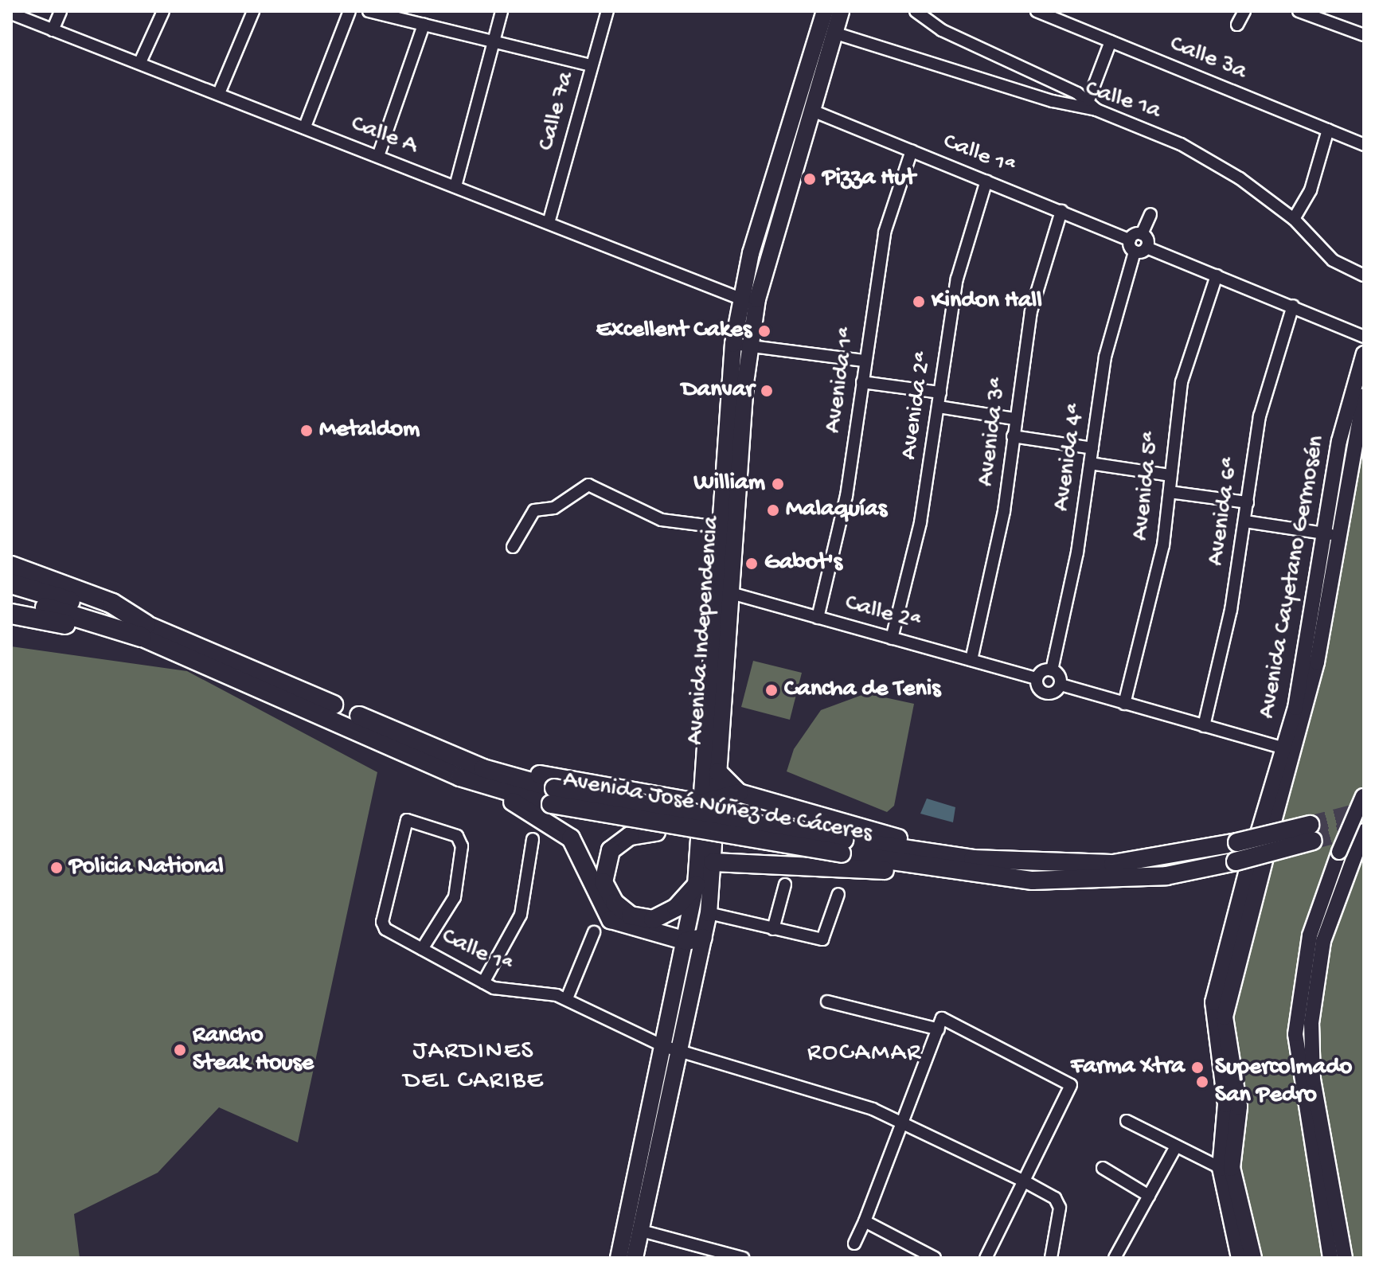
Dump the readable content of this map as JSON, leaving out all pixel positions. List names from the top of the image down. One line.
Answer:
{"streets":{"main road":["Avenida Independencia","Avenida José Núñez de Cáceres"],"street":["Calle 3a","Calle 1a","Calle 7a","Calle A","Calle 1ª","Avenida 1ª","Avenida 2ª","Avenida 3ª","Avenida 4ª","Avenida 5ª","Avenida 6ª","Avenida Cayetano Germosén","Calle 2ª"]},"crossings":[["Calle 1a","Avenida Independencia"],["Calle 7a","Calle A"],["Calle A","Avenida Independencia"],["Calle 1ª","Avenida 1ª"],["Calle 1ª","Avenida 2ª"],["Calle 1ª","Avenida 3ª"],["Calle 1ª","Avenida 4ª"],["Calle 1ª","Avenida Independencia"],["Avenida 1ª","Calle 2ª"],["Avenida 2ª","Calle 2ª"],["Avenida 3ª","Calle 2ª"],["Avenida Cayetano Germosén","Avenida José Núñez de Cáceres"],["Calle 2ª","Avenida Independencia"]],"districts":["JARDINES DEL CARIBE","ROCAMAR"],"places":["Pizza Hut","Kindon Hall","Excellent Cakes","Danvar","Metaldom","William","Malaquías","Gabot's","Cancha de Tenis","Policia National","Rancho Steak House","Farma Xtra","Supercolmado San Pedro"]}
